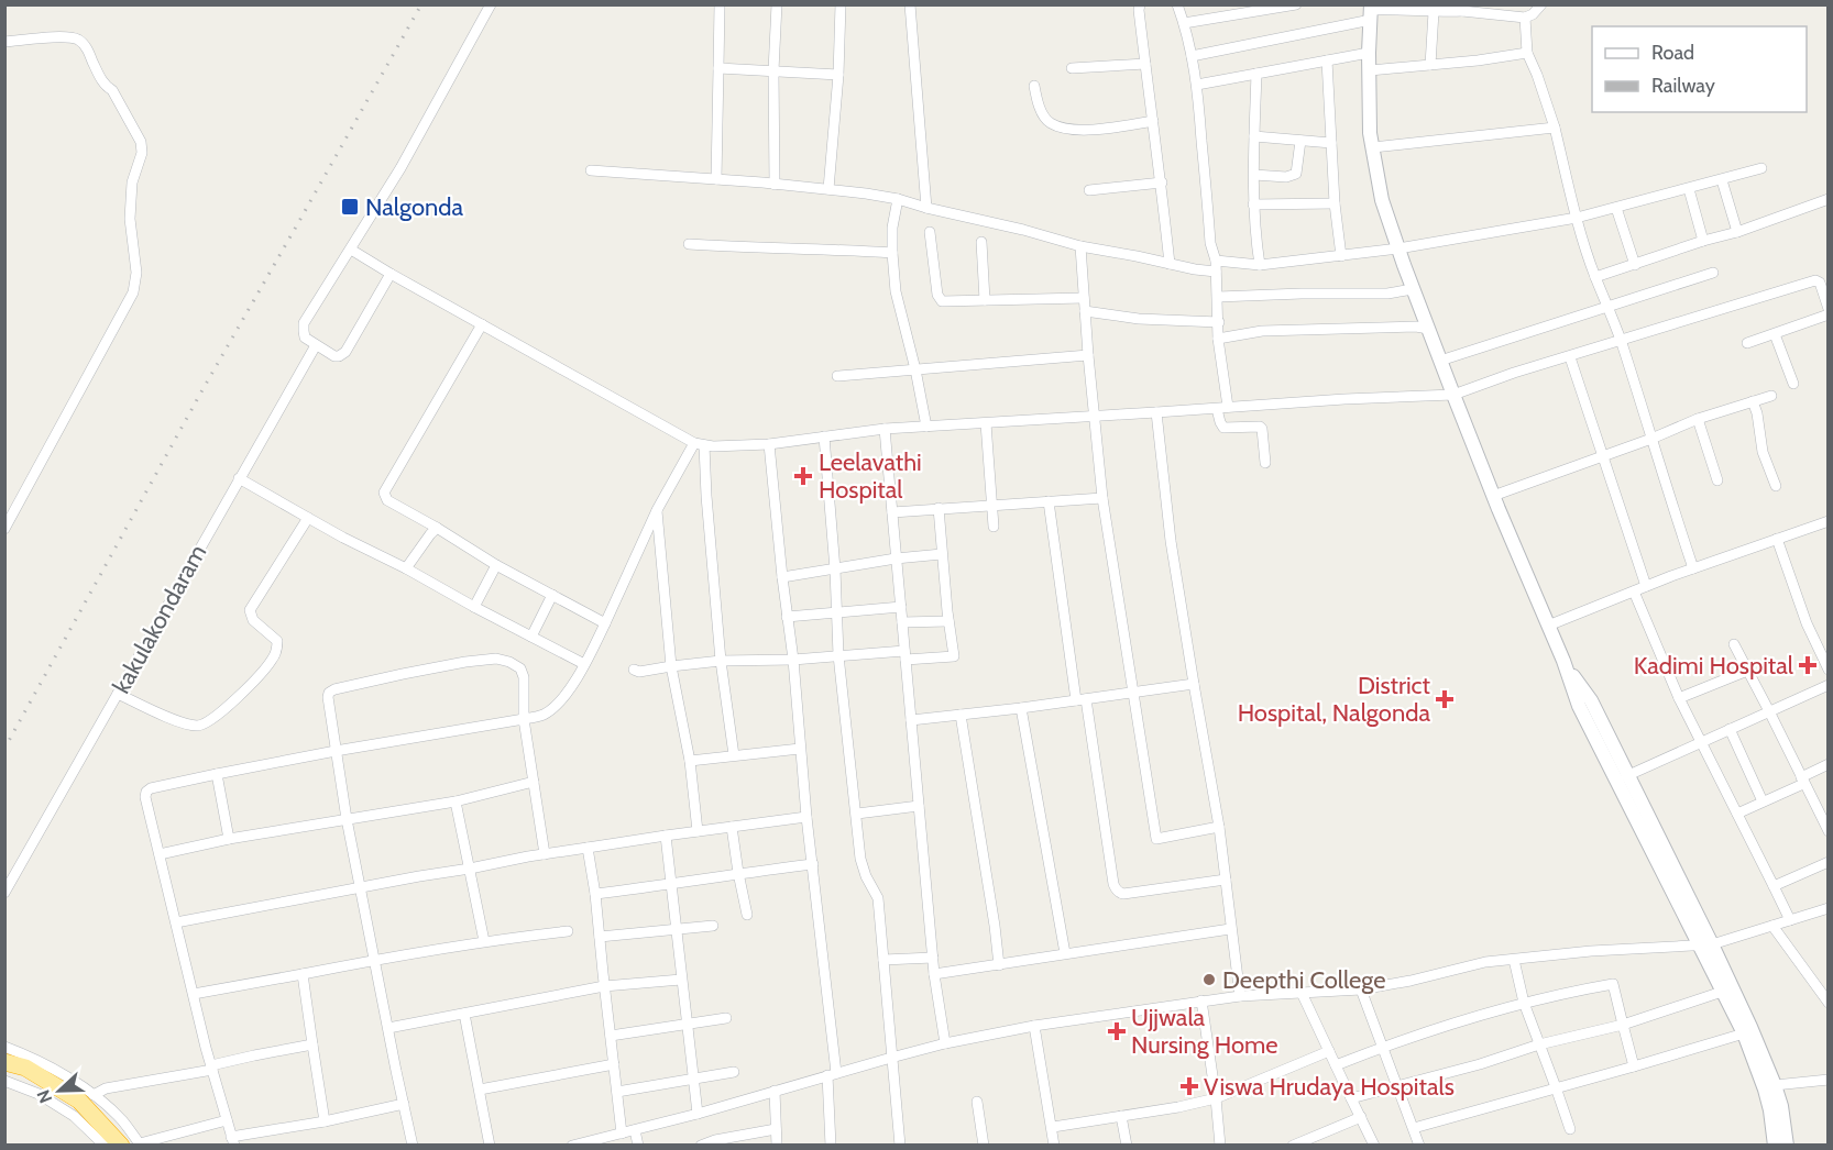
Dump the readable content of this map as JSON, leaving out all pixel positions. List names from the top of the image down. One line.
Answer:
{"streets":{"street":["kakulakondaram"]},"places":{"transit":["Nalgonda"],"health":["Leelavathi Hospital","Kadimi Hospital","District Hospital, Nalgonda","Ujjwala Nursing Home","Viswa Hrudaya Hospitals"],"other":["Deepthi College"]},"legend":["Road","Railway"],"north":"left"}
